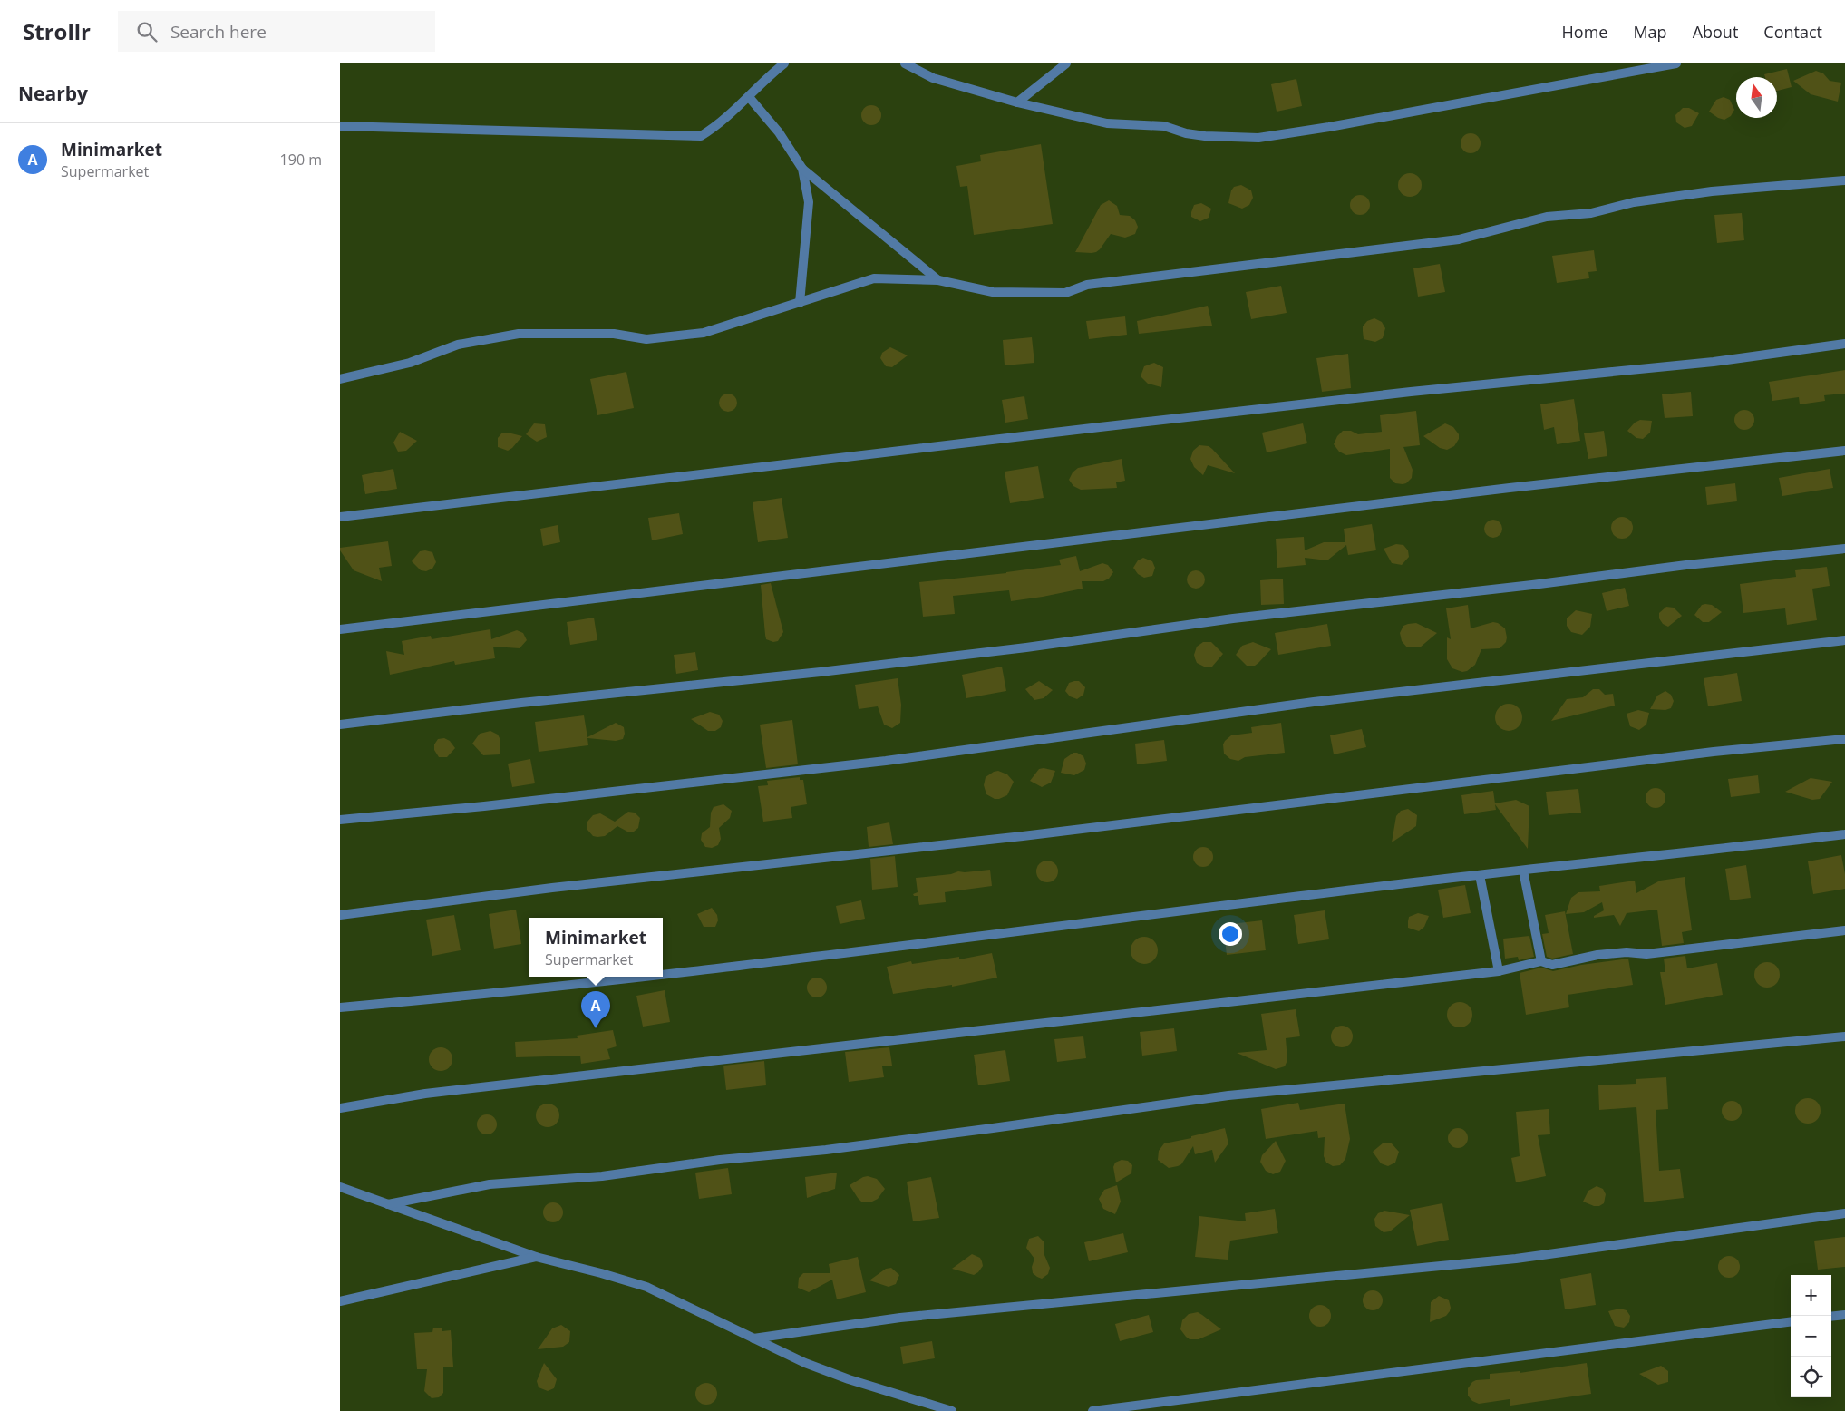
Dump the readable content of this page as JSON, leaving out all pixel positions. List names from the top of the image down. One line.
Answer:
{"north":"top","page":{"header":"Strollr","search":"Search here","nav":["Home","Map","About","Contact"],"heading":"Nearby","list":[{"mark":"A","name":"Minimarket","note":"Supermarket","value":"190 m"}],"popup":["Minimarket","Supermarket"],"pins":"A","map_buttons":["+","−"]}}
